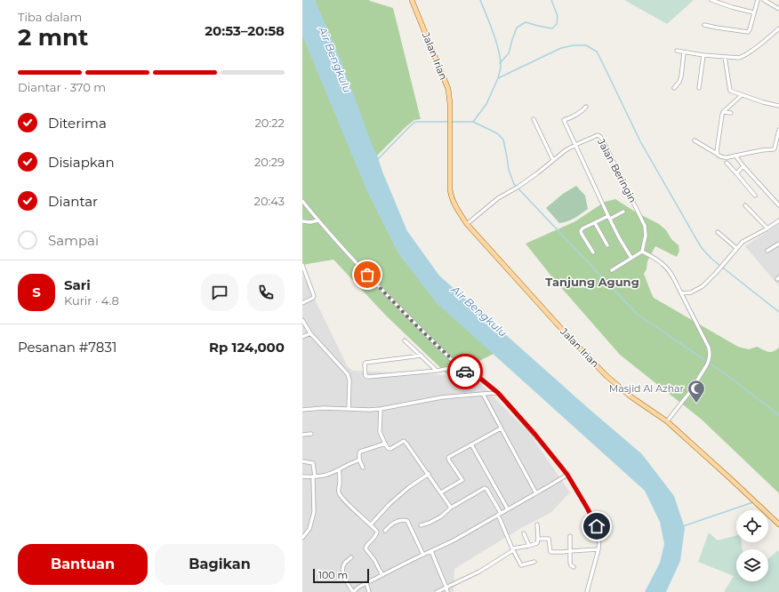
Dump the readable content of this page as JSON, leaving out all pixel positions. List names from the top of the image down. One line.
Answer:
{"streets":{"main road":["Jalan Irian"],"street":["Jalan Beringin"]},"crossings":[["Jalan Irian","Jalan Beringin"]],"districts":["Tanjung Agung"],"water":["Air Bengkulu"],"places":{"mosque":["Masjid Al Azhar"]},"scale_bar":"100 m","page":{"heading":["2 mnt","Tiba dalam","20:53–20:58"],"panel":["Sari","Kurir · 4.8","Pesanan #7831","Rp 124,000"],"bar":"Diantar · 370 m","list":[["Diterima","20:22"],["Disiapkan","20:29"],["Diantar","20:43"],"Sampai"],"round":"S","buttons":["Bantuan","Bagikan"],"scale":"100 m"}}
